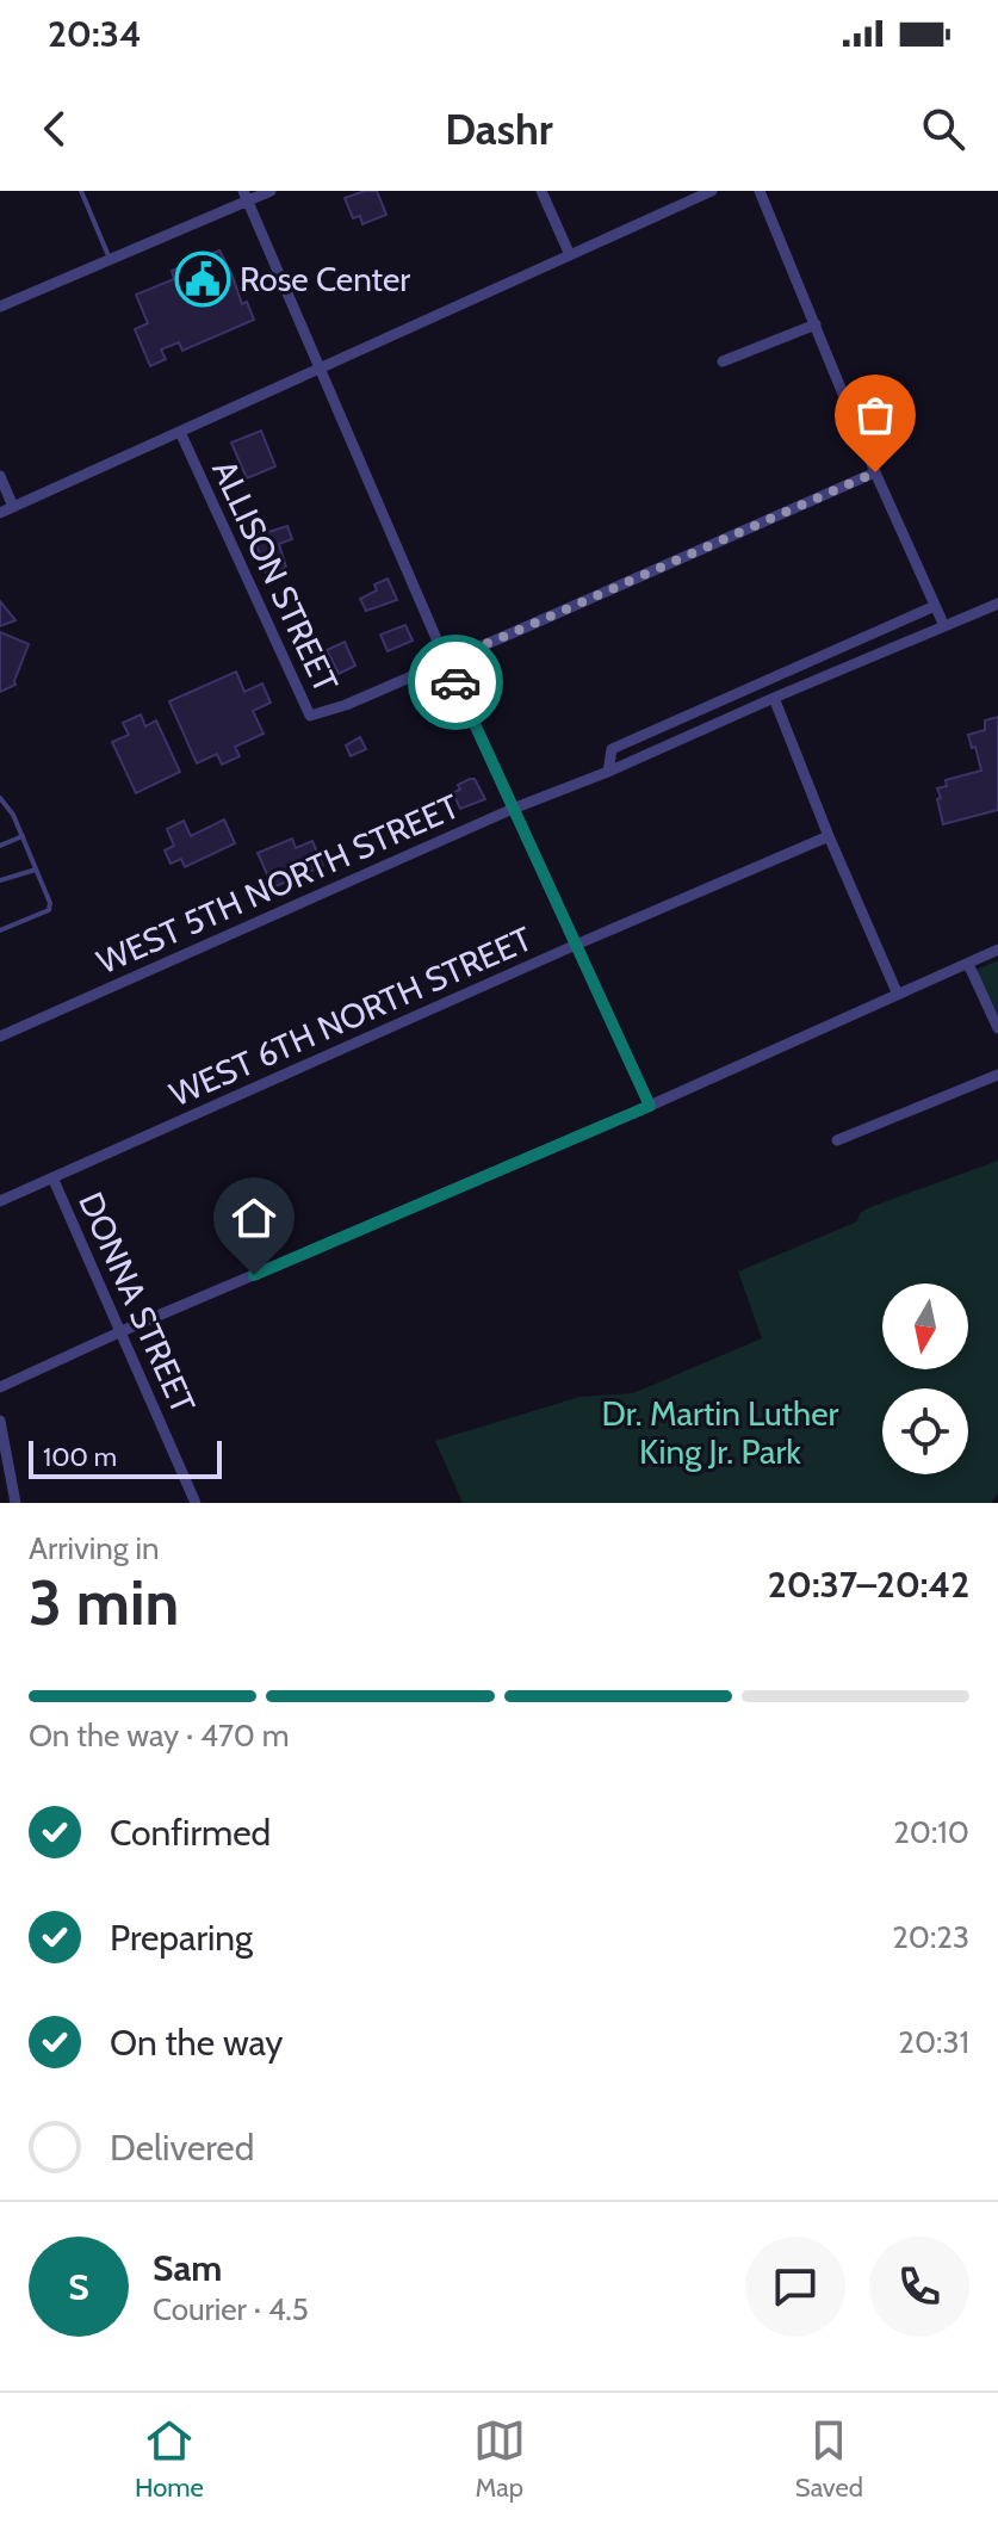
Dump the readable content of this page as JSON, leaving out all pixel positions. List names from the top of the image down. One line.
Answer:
{"streets":{"street":["ALLISON STREET","WEST 5TH NORTH STREET","WEST 6TH NORTH STREET","DONNA STREET"]},"crossings":[["WEST 6TH NORTH STREET","DONNA STREET"]],"parks":["Dr. Martin Luther King Jr. Park"],"places":{"public building":["Rose Center"]},"scale_bar":"100 m","north":"bottom","page":{"status":"20:34","header":"Dashr","scale":"100 m","heading":["3 min","Arriving in","20:37–20:42"],"panel":["Sam","Courier · 4.5"],"bar":"On the way · 470 m","list":[["Confirmed","20:10"],["Preparing","20:23"],["On the way","20:31"],"Delivered"],"round":"S","tabs":["Home","Map","Saved"]}}
